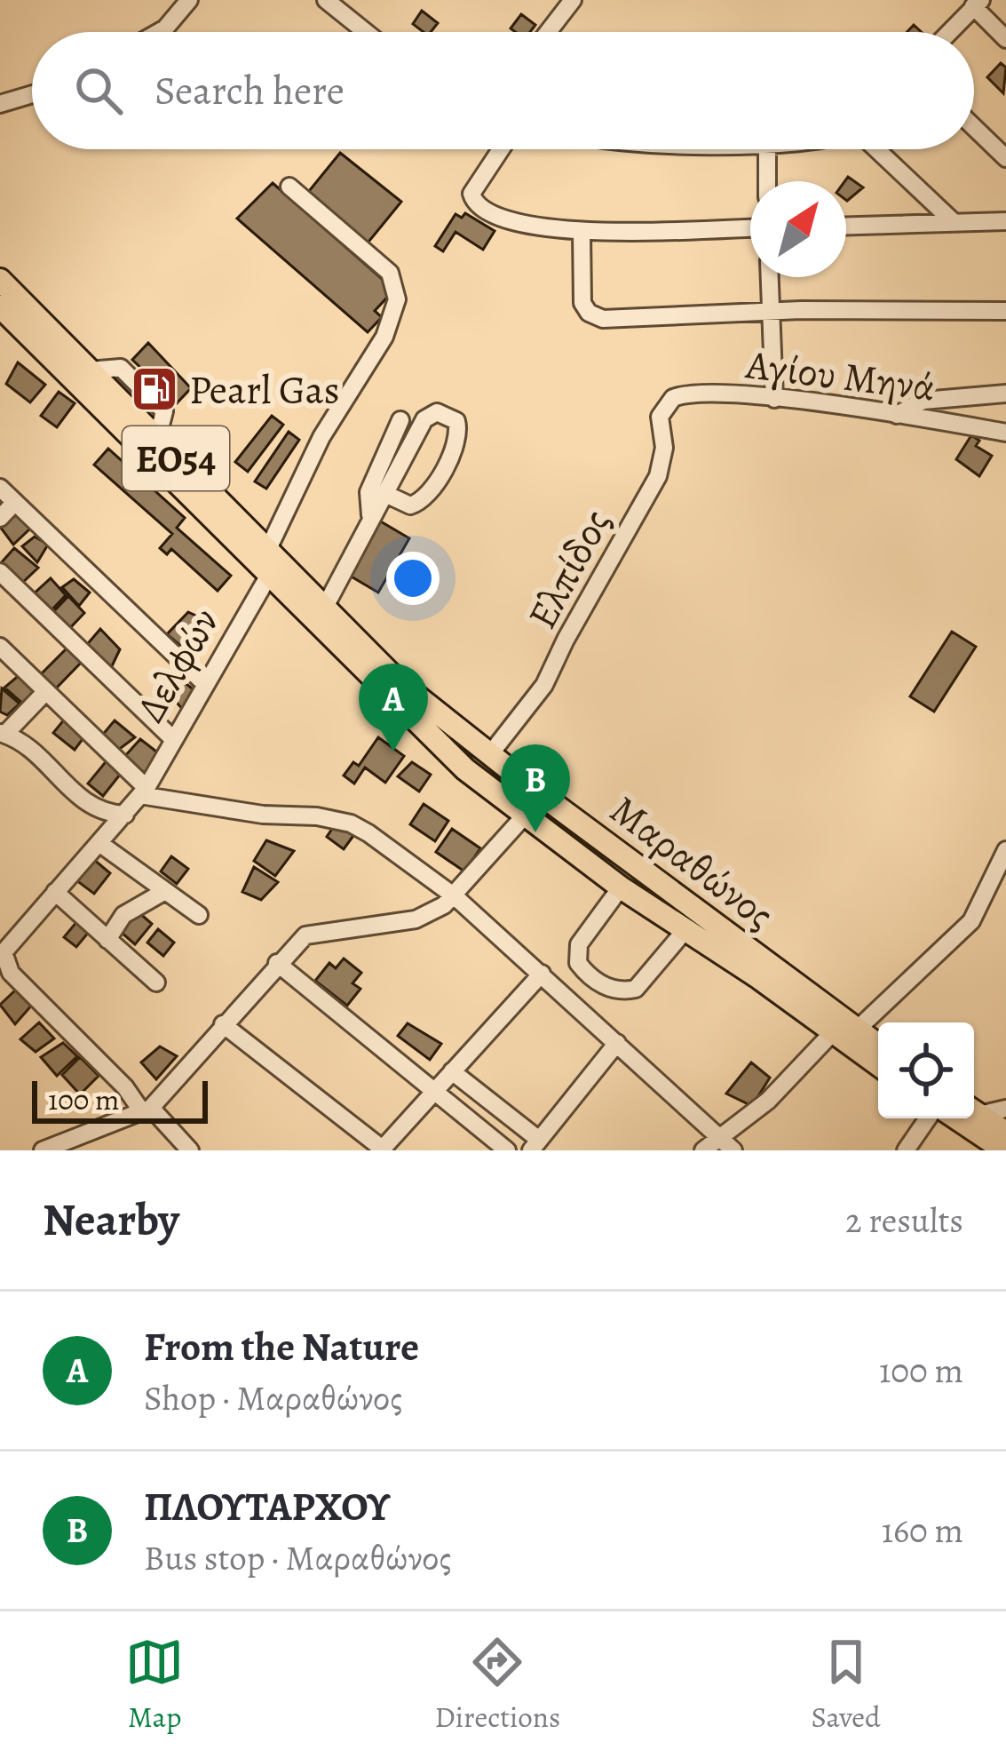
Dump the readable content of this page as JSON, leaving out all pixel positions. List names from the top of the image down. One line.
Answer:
{"streets":{"main road":["ΕΟ54","Μαραθώνος"],"street":["Αγίου Μηνά","Ελπίδος","Δελφών"]},"crossings":[["Αγίου Μηνά","Ελπίδος"],["Ελπίδος","Μαραθώνος"],["Δελφών","Μαραθώνος"]],"places":{"fuel station":["Pearl Gas"]},"scale_bar":"100 m","north":"top right","page":{"search":"Search here","pins":["A","B"],"scale":"100 m","heading":["Nearby","2 results"],"list":[{"mark":"A","name":"From the Nature","note":"Shop · Μαραθώνος","value":"100 m"},{"mark":"B","name":"ΠΛΟΥΤΑΡΧΟΥ","note":"Bus stop · Μαραθώνος","value":"160 m"}],"nav":["Map","Directions","Saved"]}}
